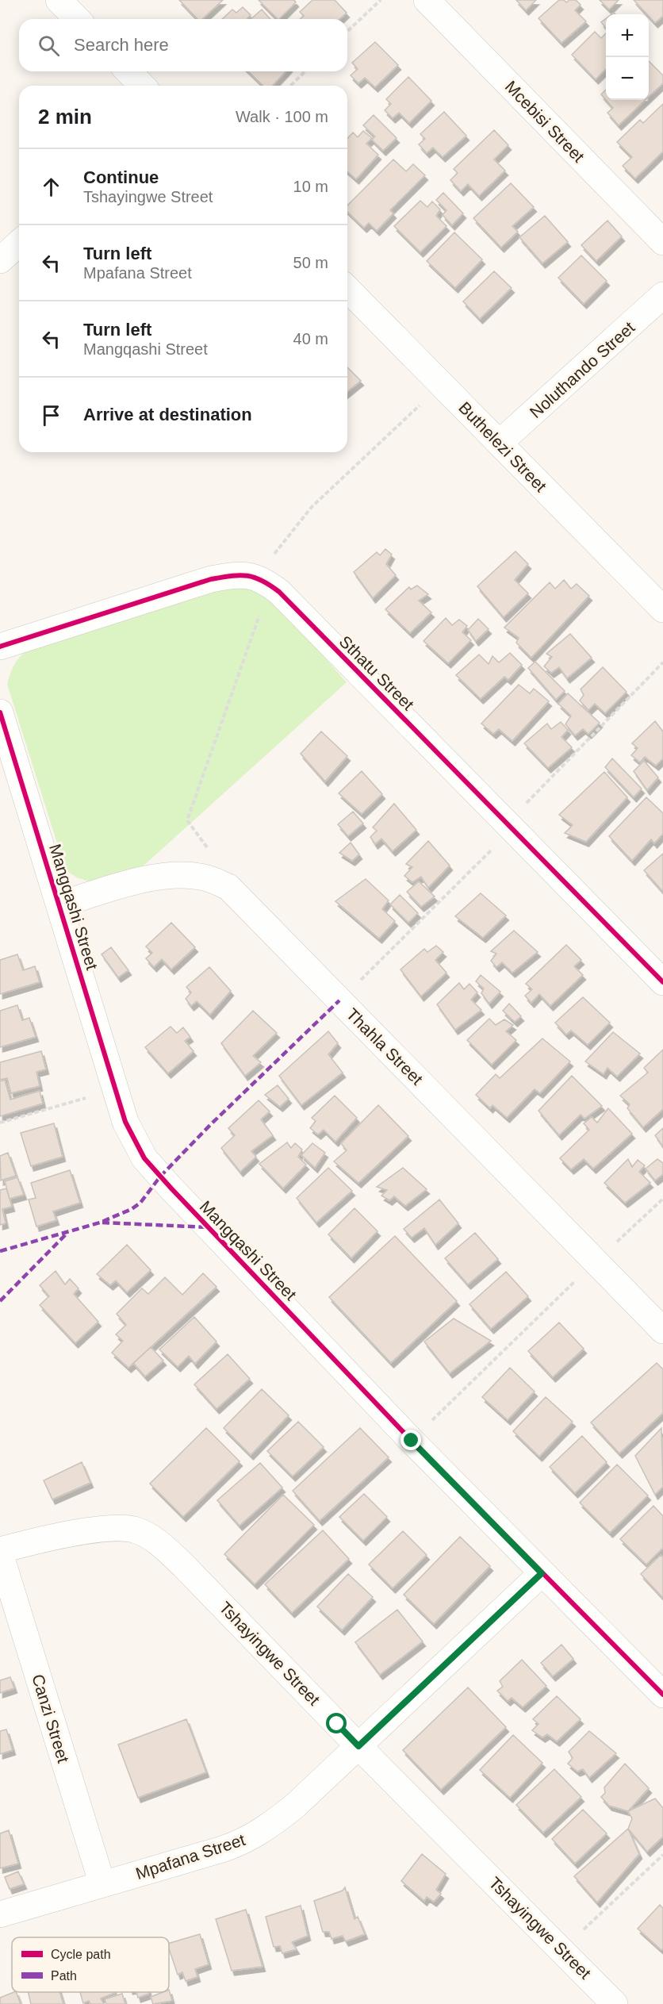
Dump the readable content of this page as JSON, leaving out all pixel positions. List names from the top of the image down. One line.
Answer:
{"streets":{"street":["Mcebisi Street","Noluthando Street","Buthelezi Street","Sthatu Street","Mangqashi Street","Thahla Street","Tshayingwe Street","Canzi Street","Mpafana Street"]},"crossings":[["Noluthando Street","Buthelezi Street"],["Mangqashi Street","Thahla Street"],["Mangqashi Street","Mpafana Street"],["Tshayingwe Street","Canzi Street"],["Tshayingwe Street","Mpafana Street"],["Canzi Street","Mpafana Street"]],"legend":["Cycle path","Path"],"page":{"map_buttons":["+","−"],"search":"Search here","heading":["2 min","Walk · 100 m"],"list":[["Continue","Tshayingwe Street","10 m"],["Turn left","Mpafana Street","50 m"],["Turn left","Mangqashi Street","40 m"],"Arrive at destination"]}}
